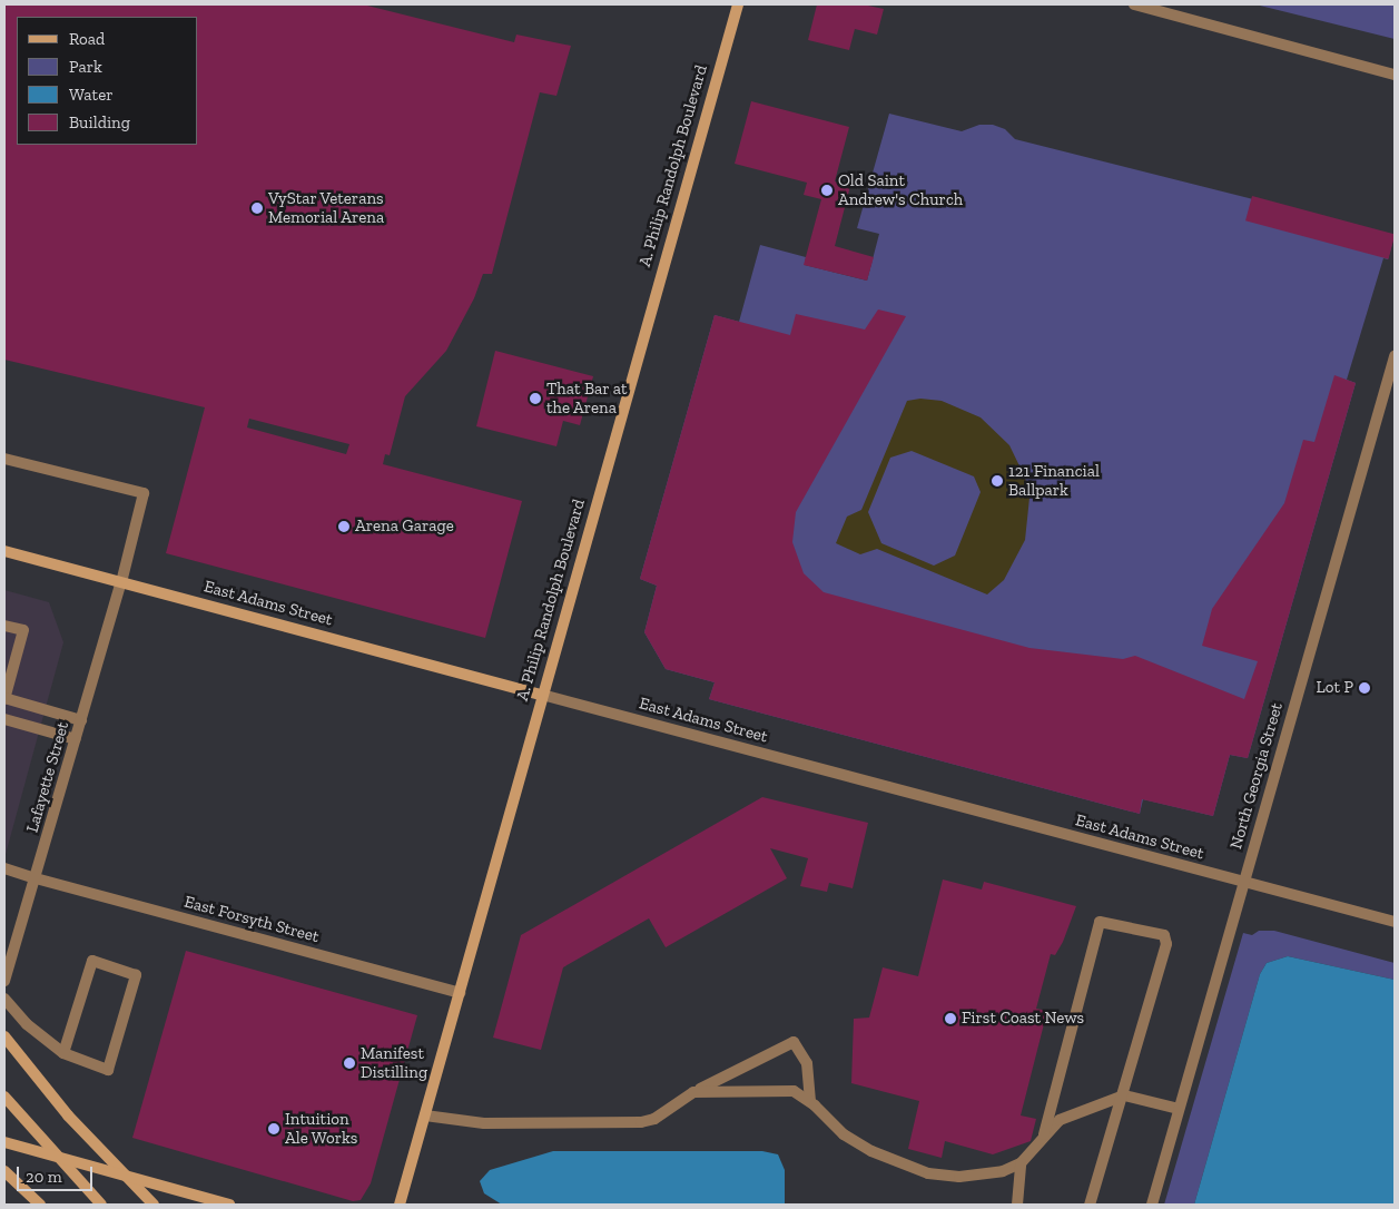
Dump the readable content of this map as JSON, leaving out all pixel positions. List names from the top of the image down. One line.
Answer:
{"streets":{"street":["A. Philip Randolph Boulevard","East Adams Street","North Georgia Street","Lafayette Street","East Forsyth Street"]},"crossings":[["A. Philip Randolph Boulevard","East Adams Street"],["A. Philip Randolph Boulevard","East Forsyth Street"],["East Adams Street","North Georgia Street"],["East Adams Street","Lafayette Street"],["Lafayette Street","East Forsyth Street"]],"places":["Old Saint Andrew's Church","VyStar Veterans Memorial Arena","That Bar at the Arena","121 Financial Ballpark","Arena Garage","Lot P","First Coast News","Manifest Distilling","Intuition Ale Works"],"legend":["Road","Park","Water","Building"],"scale_bar":"20 m"}
